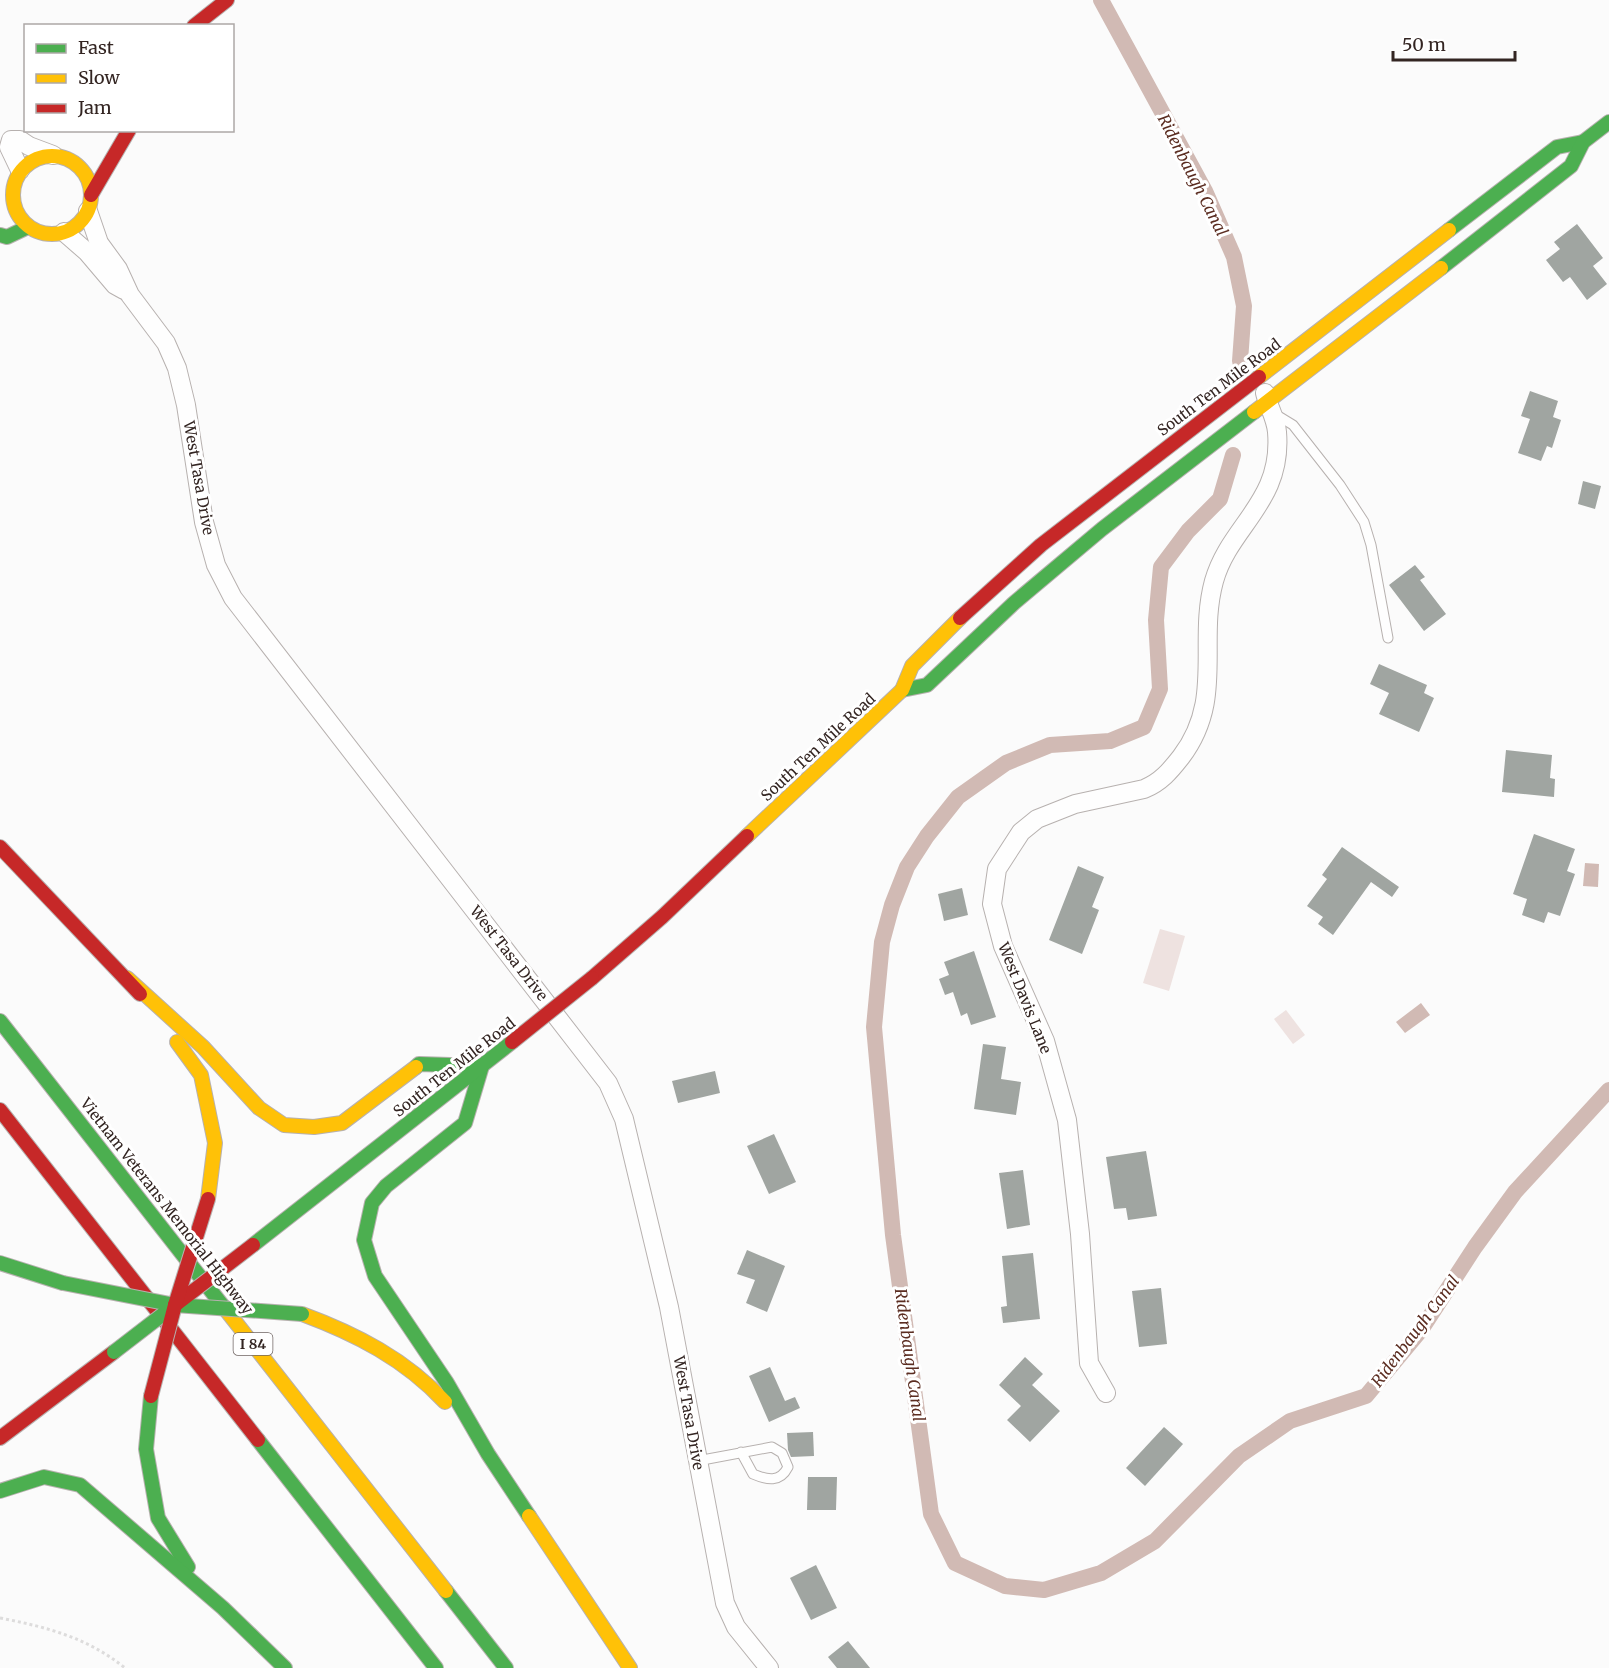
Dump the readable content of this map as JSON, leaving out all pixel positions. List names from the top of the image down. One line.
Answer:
{"streets":{"main road":["South Ten Mile Road","Vietnam Veterans Memorial Highway","I 84"],"street":["West Tasa Drive","West Davis Lane"]},"crossings":[["South Ten Mile Road","West Davis Lane"]],"water":["Ridenbaugh Canal"],"legend":["Fast","Slow","Jam"],"scale_bar":"50 m"}
